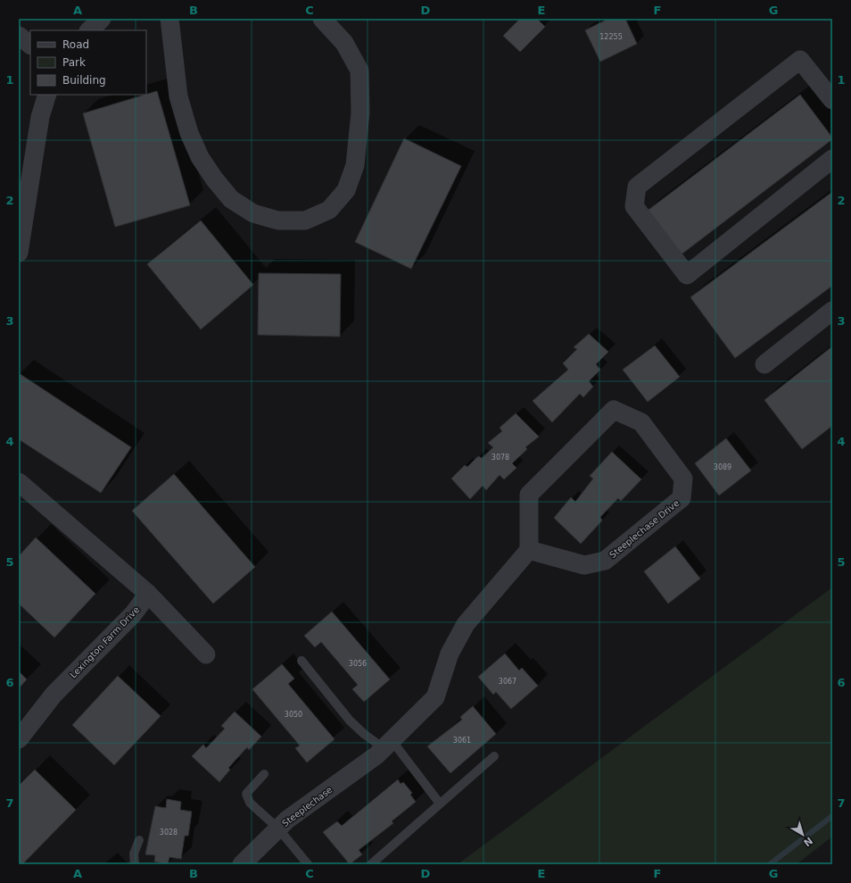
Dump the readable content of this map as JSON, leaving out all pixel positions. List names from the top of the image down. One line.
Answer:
{"streets":{"street":["Steeplechase Drive","Lexington Farm Drive","Steeplechase"]},"house_numbers":["12255","3078","3089","3056","3067","3050","3061","3028"],"legend":["Road","Park","Building"],"north":"bottom right","grid":{"columns":["A","B","C","D","E","F","G"],"rows":["1","2","3","4","5","6","7"]}}
